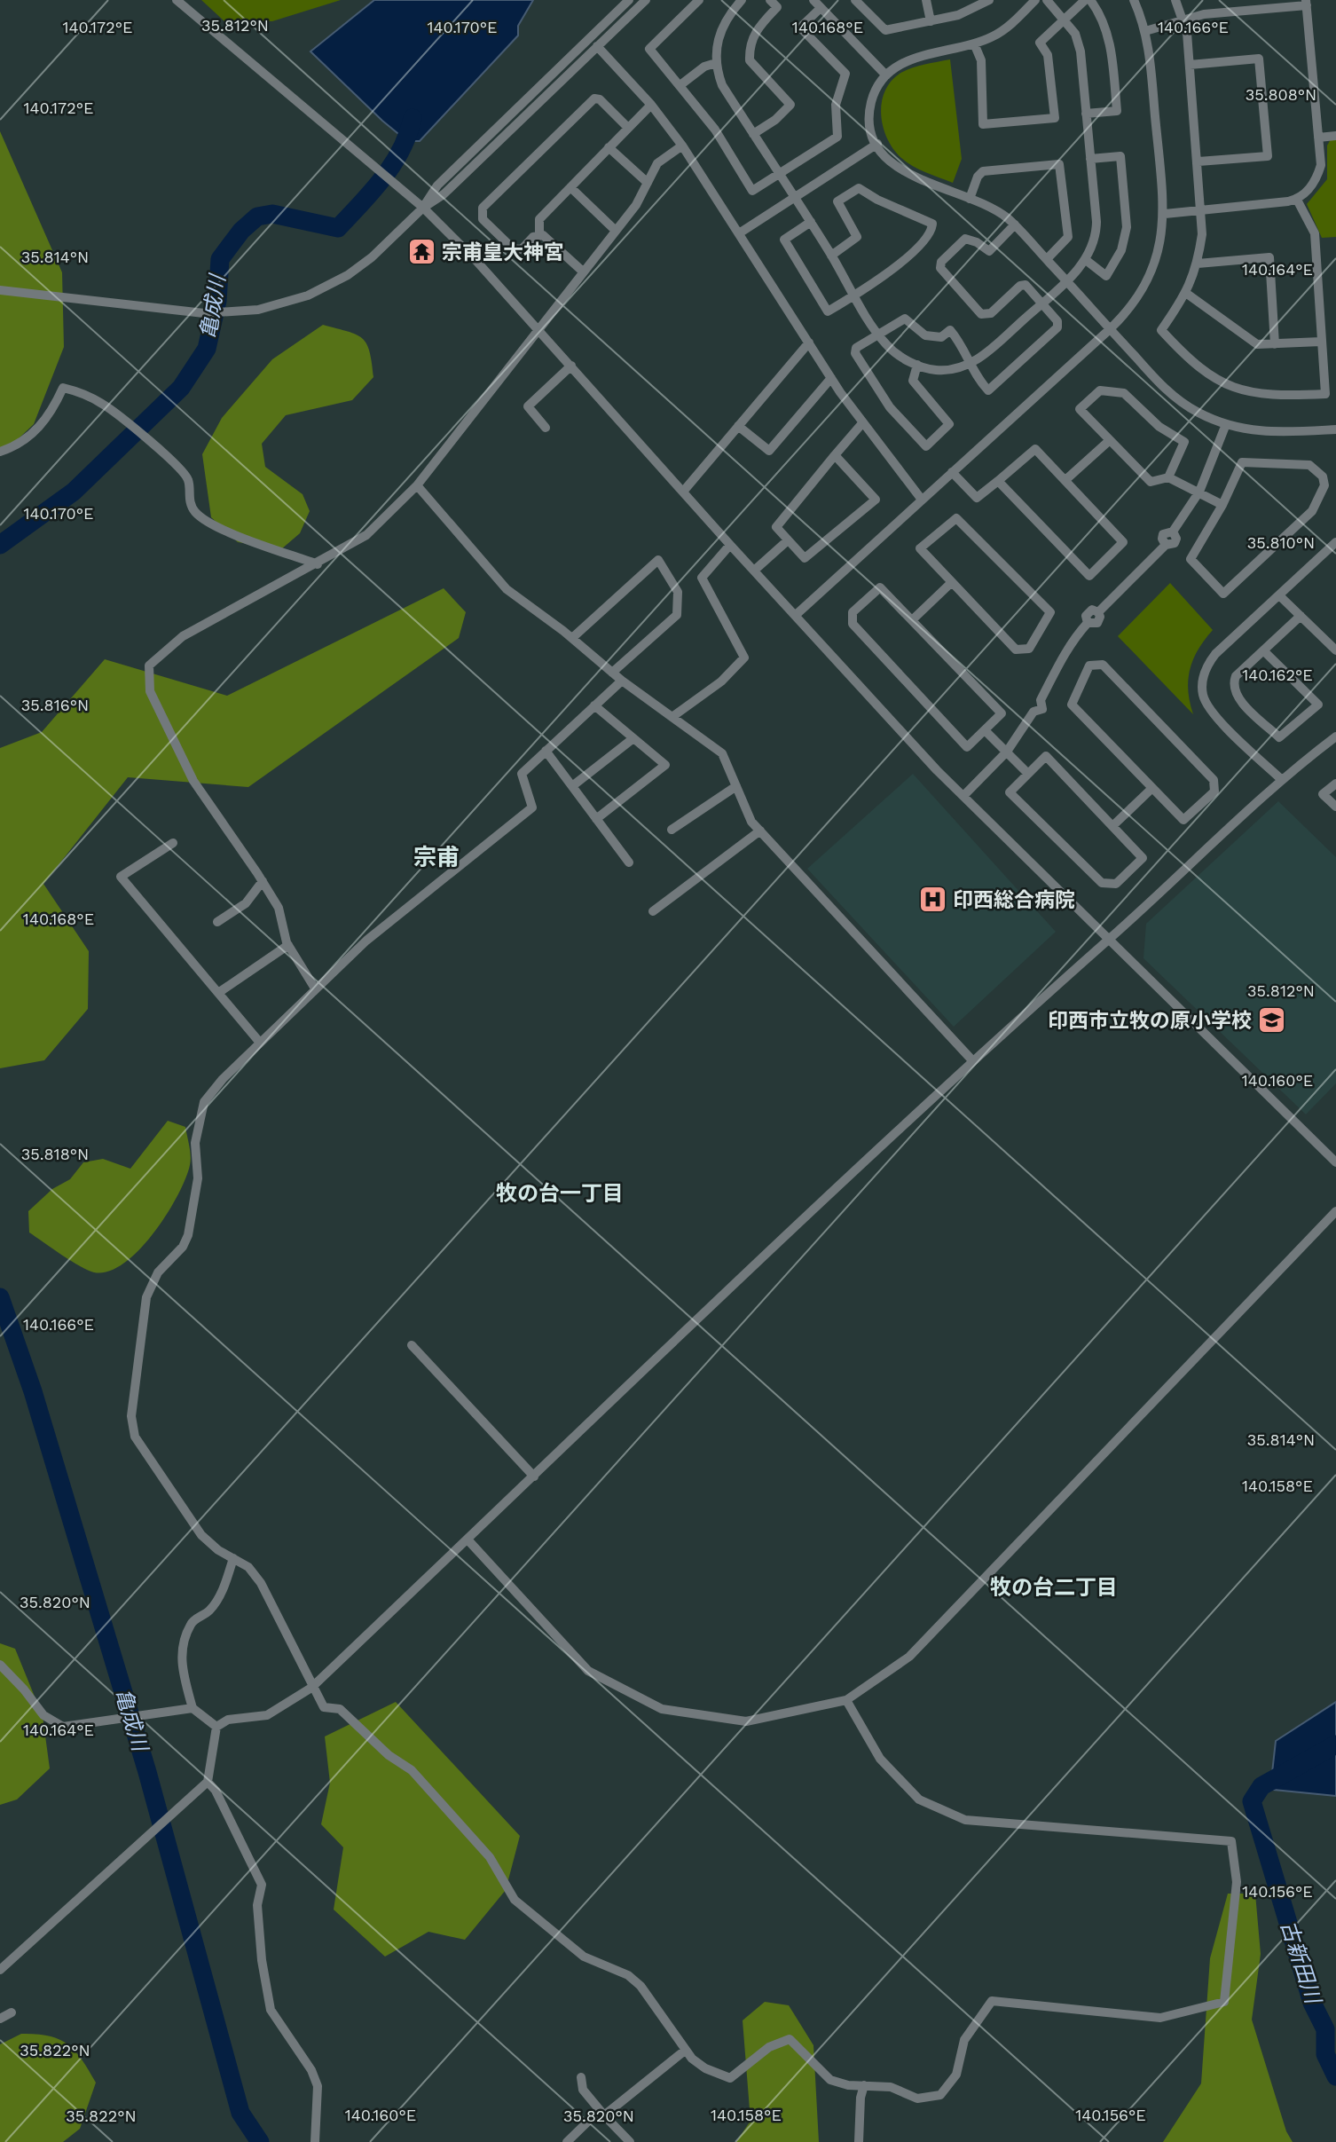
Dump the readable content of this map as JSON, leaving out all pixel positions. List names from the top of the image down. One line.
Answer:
{"districts":["宗甫","牧の台一丁目","牧の台二丁目"],"water":["亀成川","古新田川"],"places":{"temple":["宗甫皇大神宮"],"hospital":["印西総合病院"],"school or university":["印西市立牧の原小学校"]},"coordinates":["35.812°N","140.172°E","140.170°E","140.168°E","140.166°E","35.808°N","35.814°N","140.164°E","35.810°N","140.162°E","35.816°N","140.160°E","35.818°N","140.158°E","35.820°N","140.156°E","35.822°N"]}
